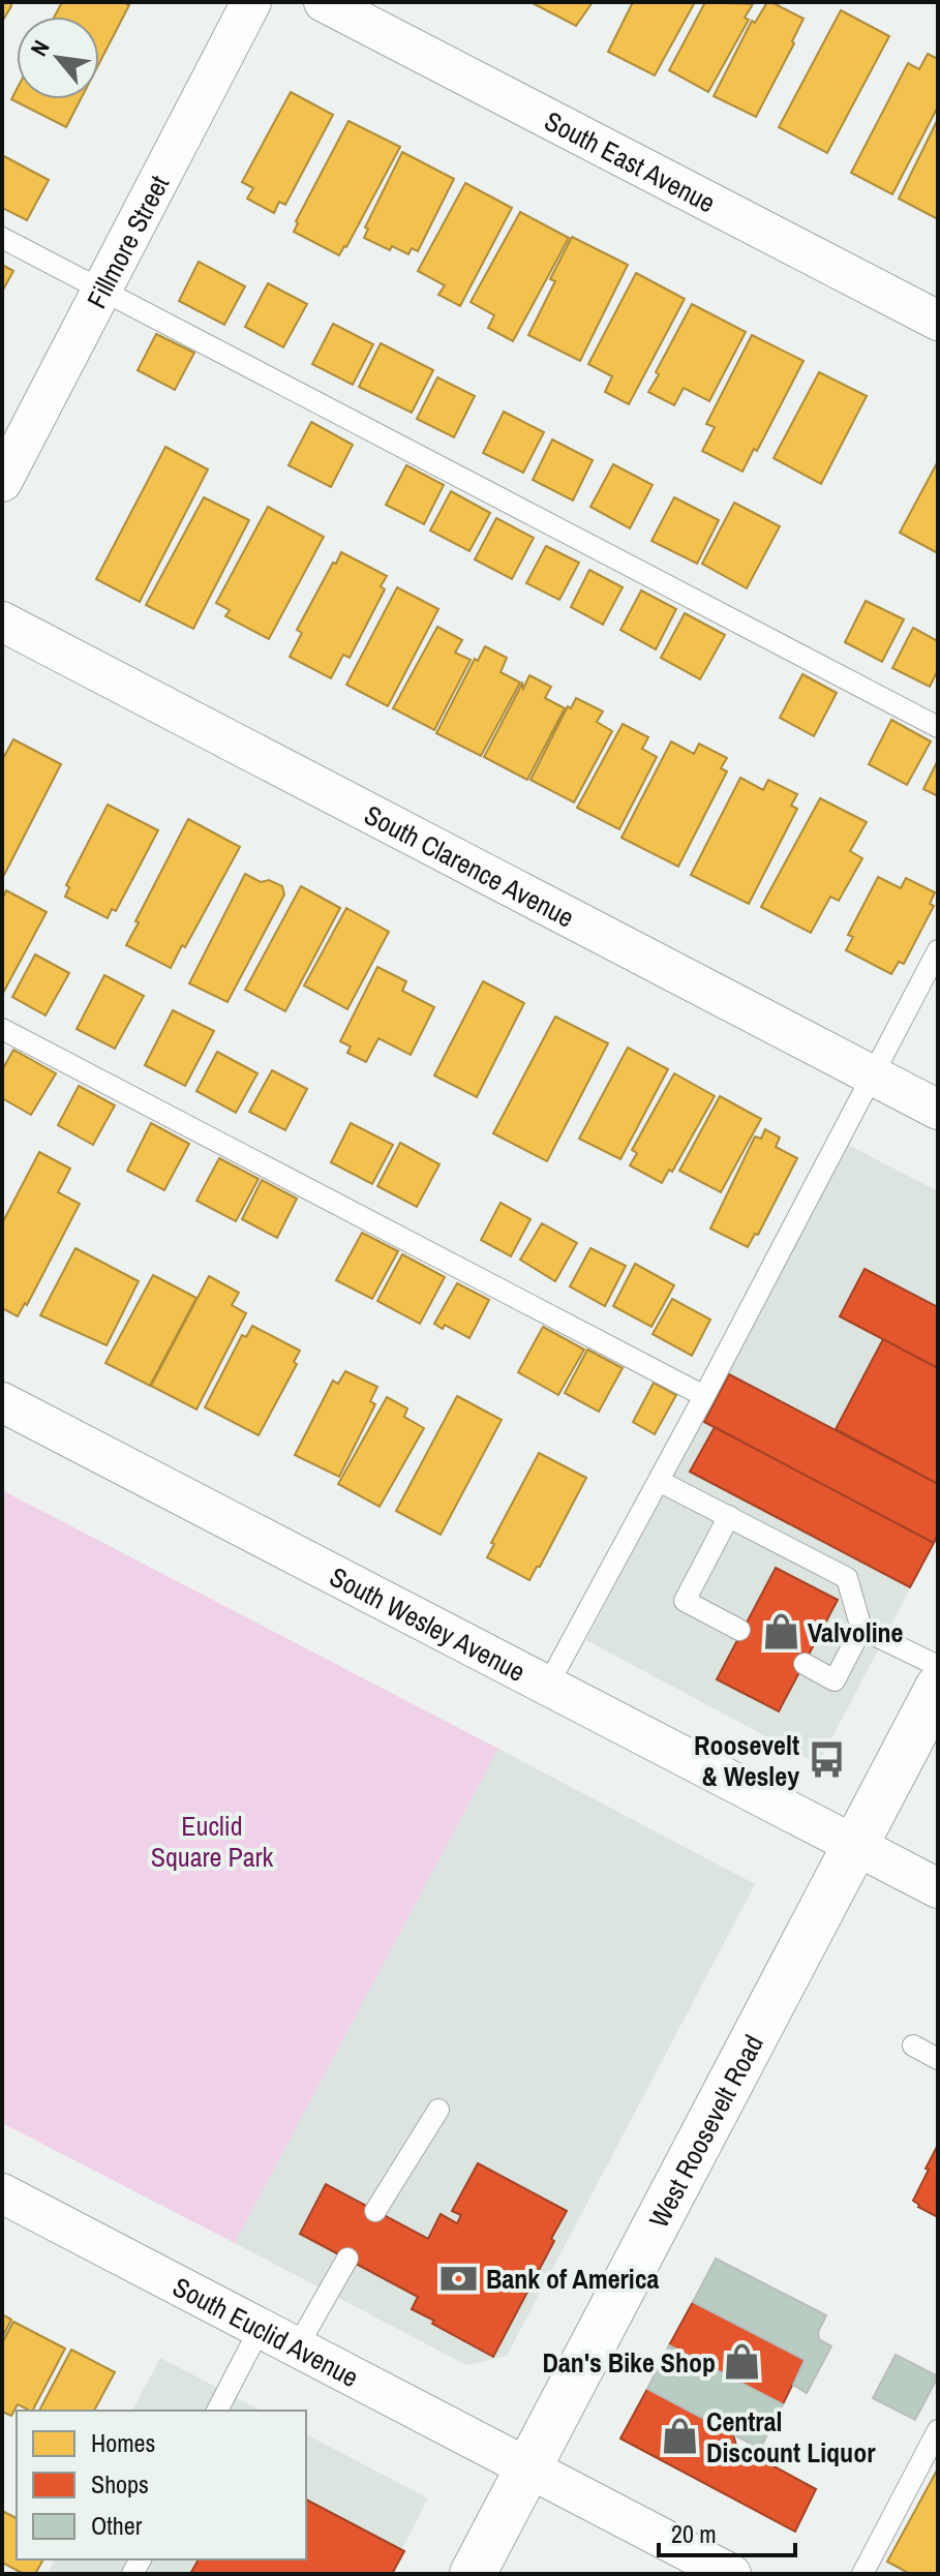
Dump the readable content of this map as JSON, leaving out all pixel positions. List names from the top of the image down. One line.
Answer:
{"streets":{"main road":["West Roosevelt Road"],"street":["South East Avenue","Fillmore Street","South Clarence Avenue","South Wesley Avenue","South Euclid Avenue"]},"crossings":[["South Wesley Avenue","West Roosevelt Road"],["West Roosevelt Road","South Euclid Avenue"]],"parks":["Euclid Square Park"],"places":{"shop":["Valvoline","Dan's Bike Shop","Central Discount Liquor"],"bus stop":["Roosevelt & Wesley"],"bank":["Bank of America"]},"legend":["Homes","Shops","Other"],"scale_bar":"20 m","north":"top left"}
